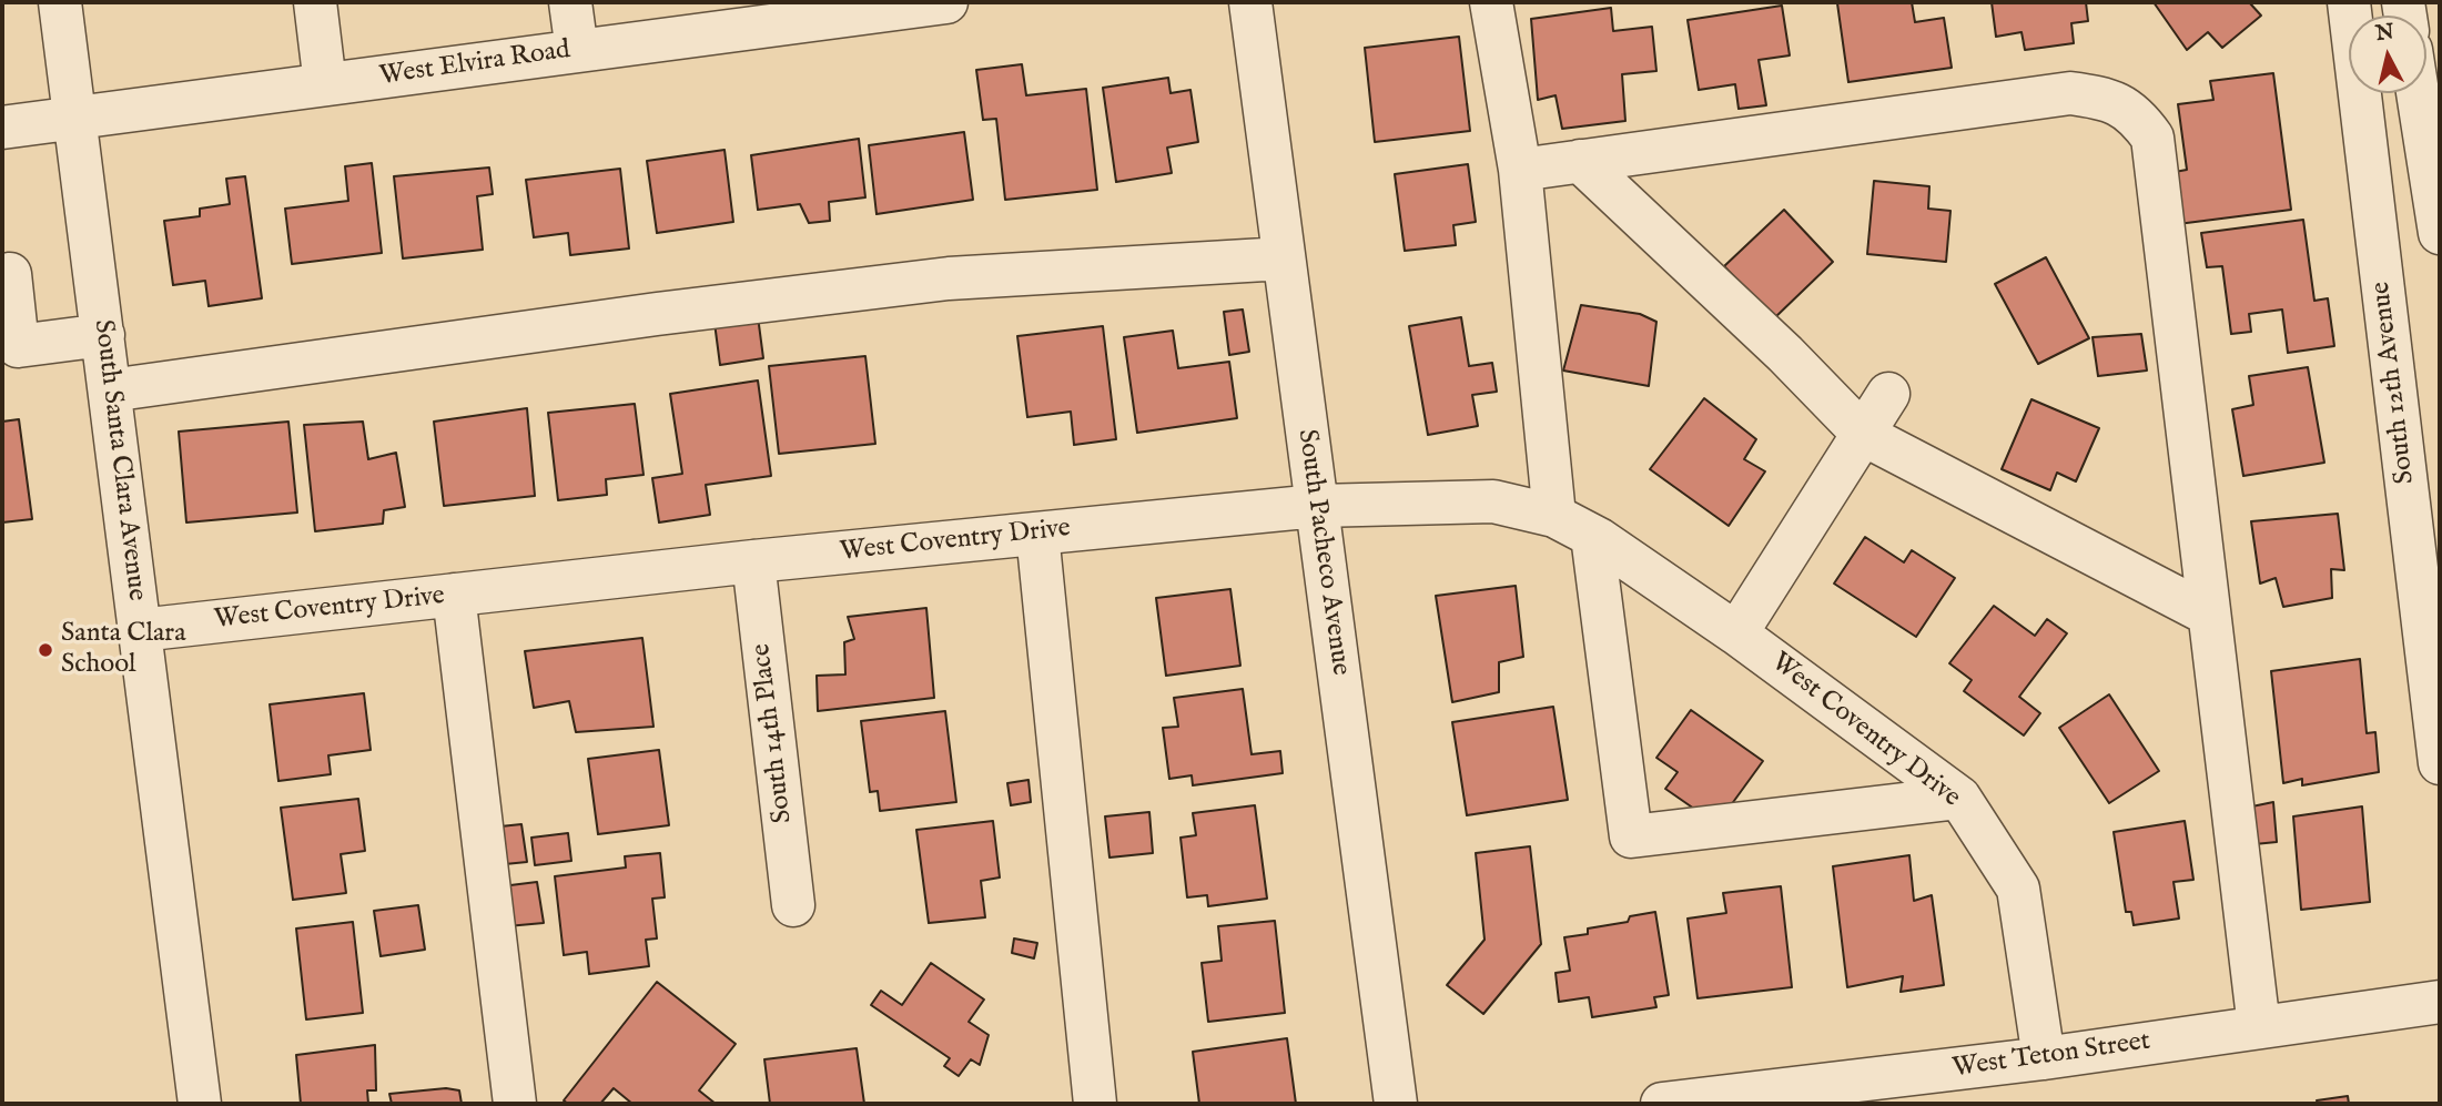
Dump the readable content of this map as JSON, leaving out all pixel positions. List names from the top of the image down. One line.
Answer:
{"streets":{"street":["West Elvira Road","South 12th Avenue","South Santa Clara Avenue","West Coventry Drive","South Pacheco Avenue","South 14th Place","West Teton Street"]},"crossings":[["West Elvira Road","South Santa Clara Avenue"],["South Santa Clara Avenue","West Coventry Drive"],["West Coventry Drive","South Pacheco Avenue"],["West Coventry Drive","South 14th Place"],["West Coventry Drive","West Teton Street"]],"places":["Santa Clara School"],"north":"top"}
